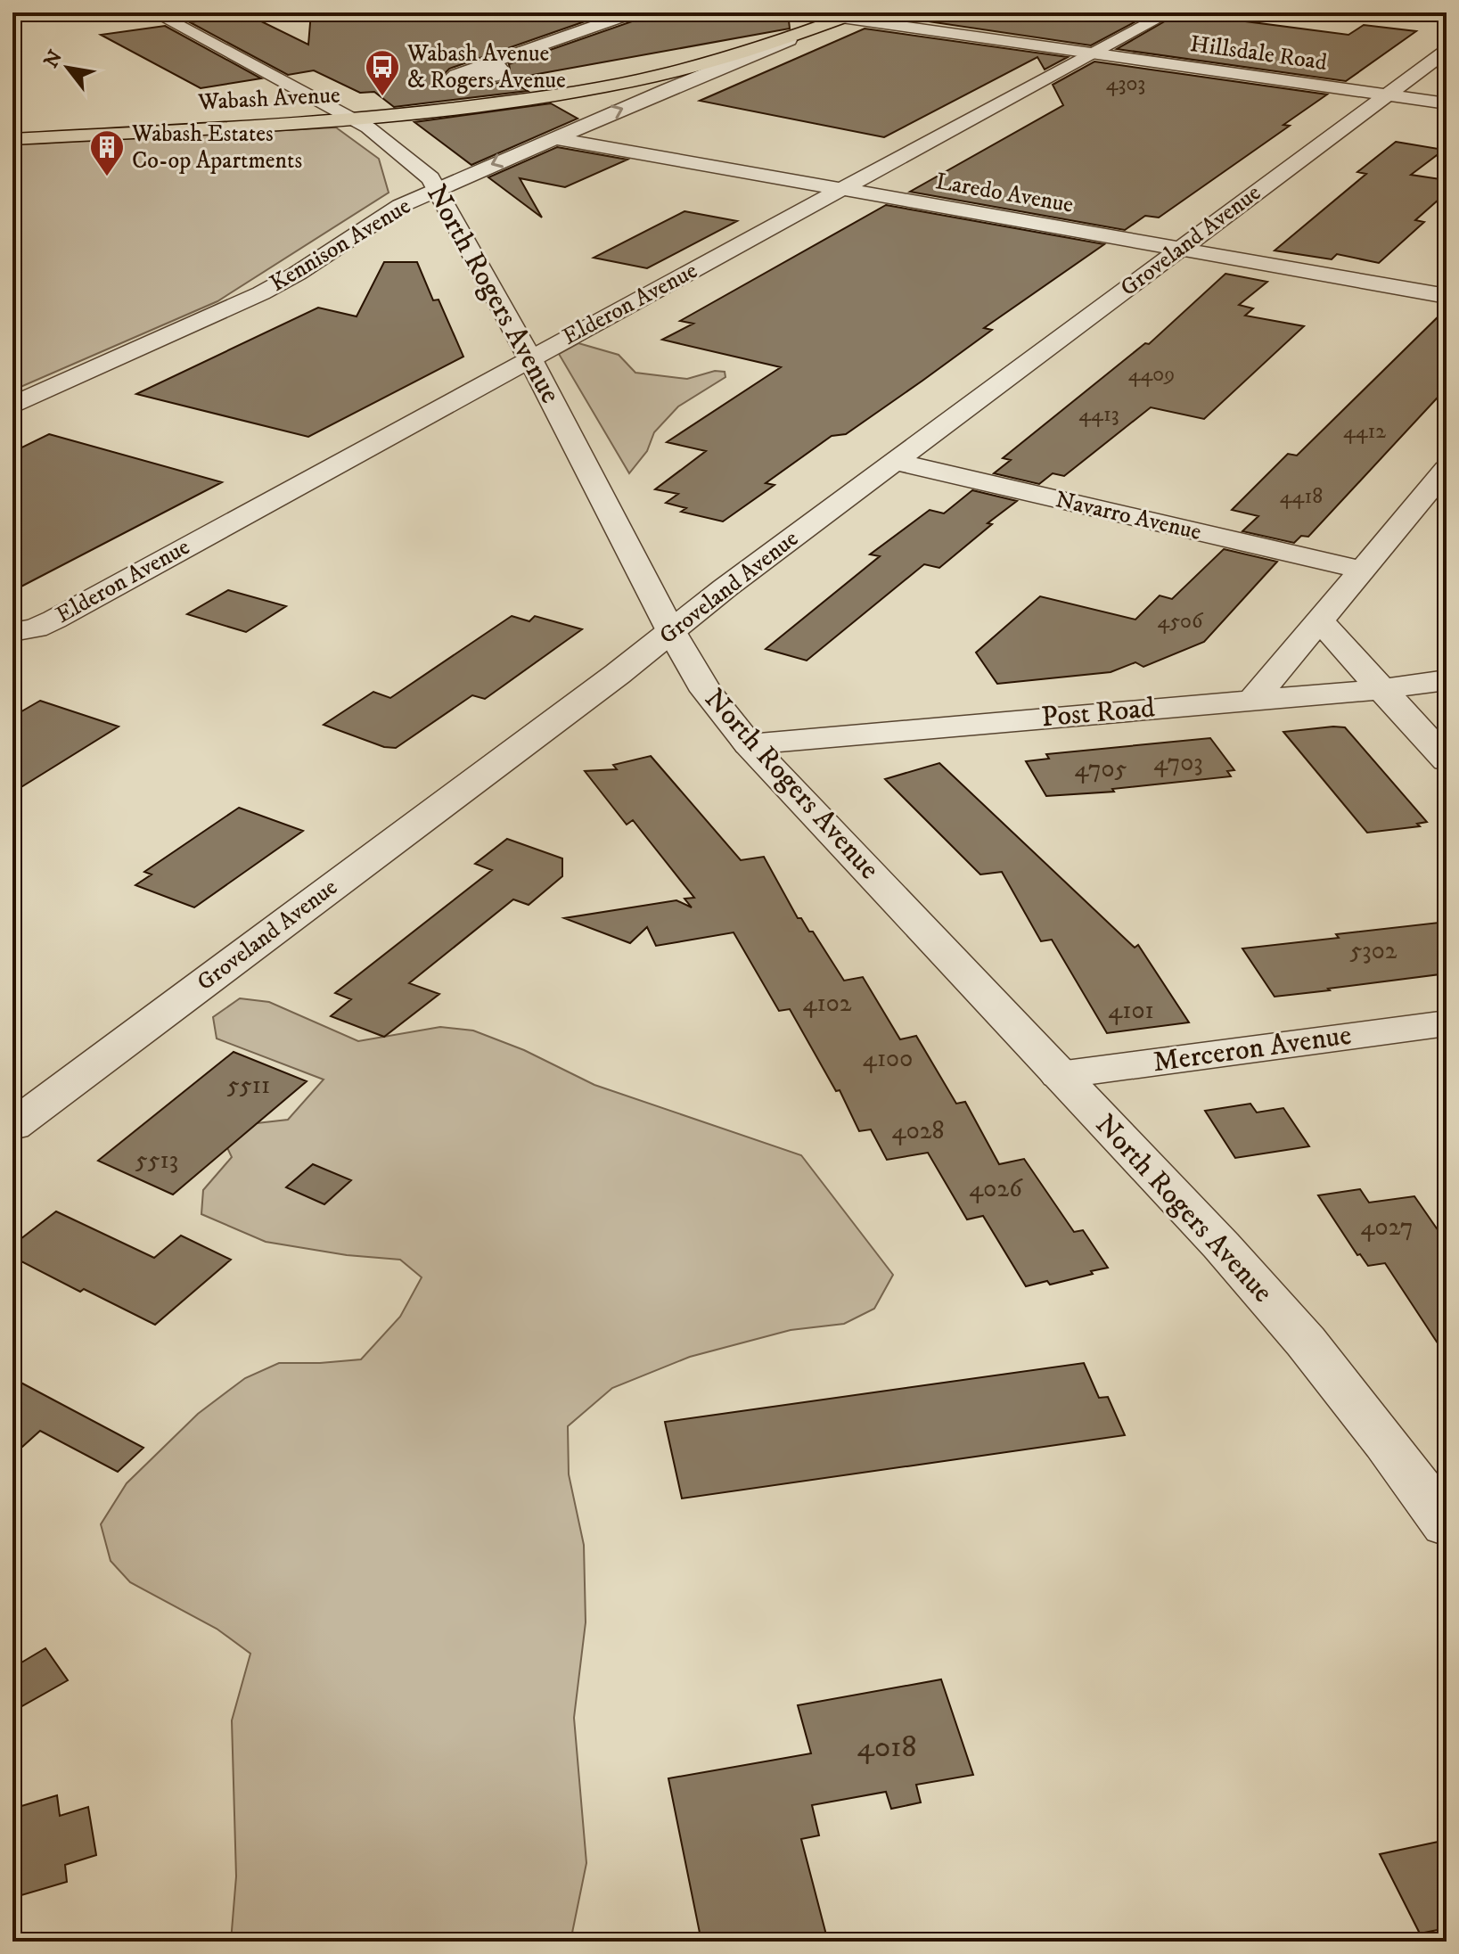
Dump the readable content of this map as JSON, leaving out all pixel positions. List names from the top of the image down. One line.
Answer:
{"streets":{"main road":["Wabash Avenue"],"street":["Hillsdale Road","Laredo Avenue","Groveland Avenue","Kennison Avenue","North Rogers Avenue","Elderon Avenue","Navarro Avenue","Post Road","Merceron Avenue"]},"crossings":[["Hillsdale Road","Wabash Avenue"],["Hillsdale Road","Groveland Avenue"],["Hillsdale Road","Elderon Avenue"],["Wabash Avenue","Kennison Avenue"],["Wabash Avenue","North Rogers Avenue"],["Laredo Avenue","Groveland Avenue"],["Laredo Avenue","Kennison Avenue"],["Laredo Avenue","Elderon Avenue"],["Groveland Avenue","North Rogers Avenue"],["Groveland Avenue","Navarro Avenue"],["Kennison Avenue","North Rogers Avenue"],["North Rogers Avenue","Elderon Avenue"],["North Rogers Avenue","Post Road"],["North Rogers Avenue","Merceron Avenue"]],"places":{"bus stop":["Wabash Avenue & Rogers Avenue"],"building":["Wabash Estates Co-op Apartments"]},"house_numbers":["4303","4409","4413","4412","4418","4506","4703","4705","5302","4102","4101","4100","5511","4028","5513","4026","4027","4018"],"north":"top left"}
